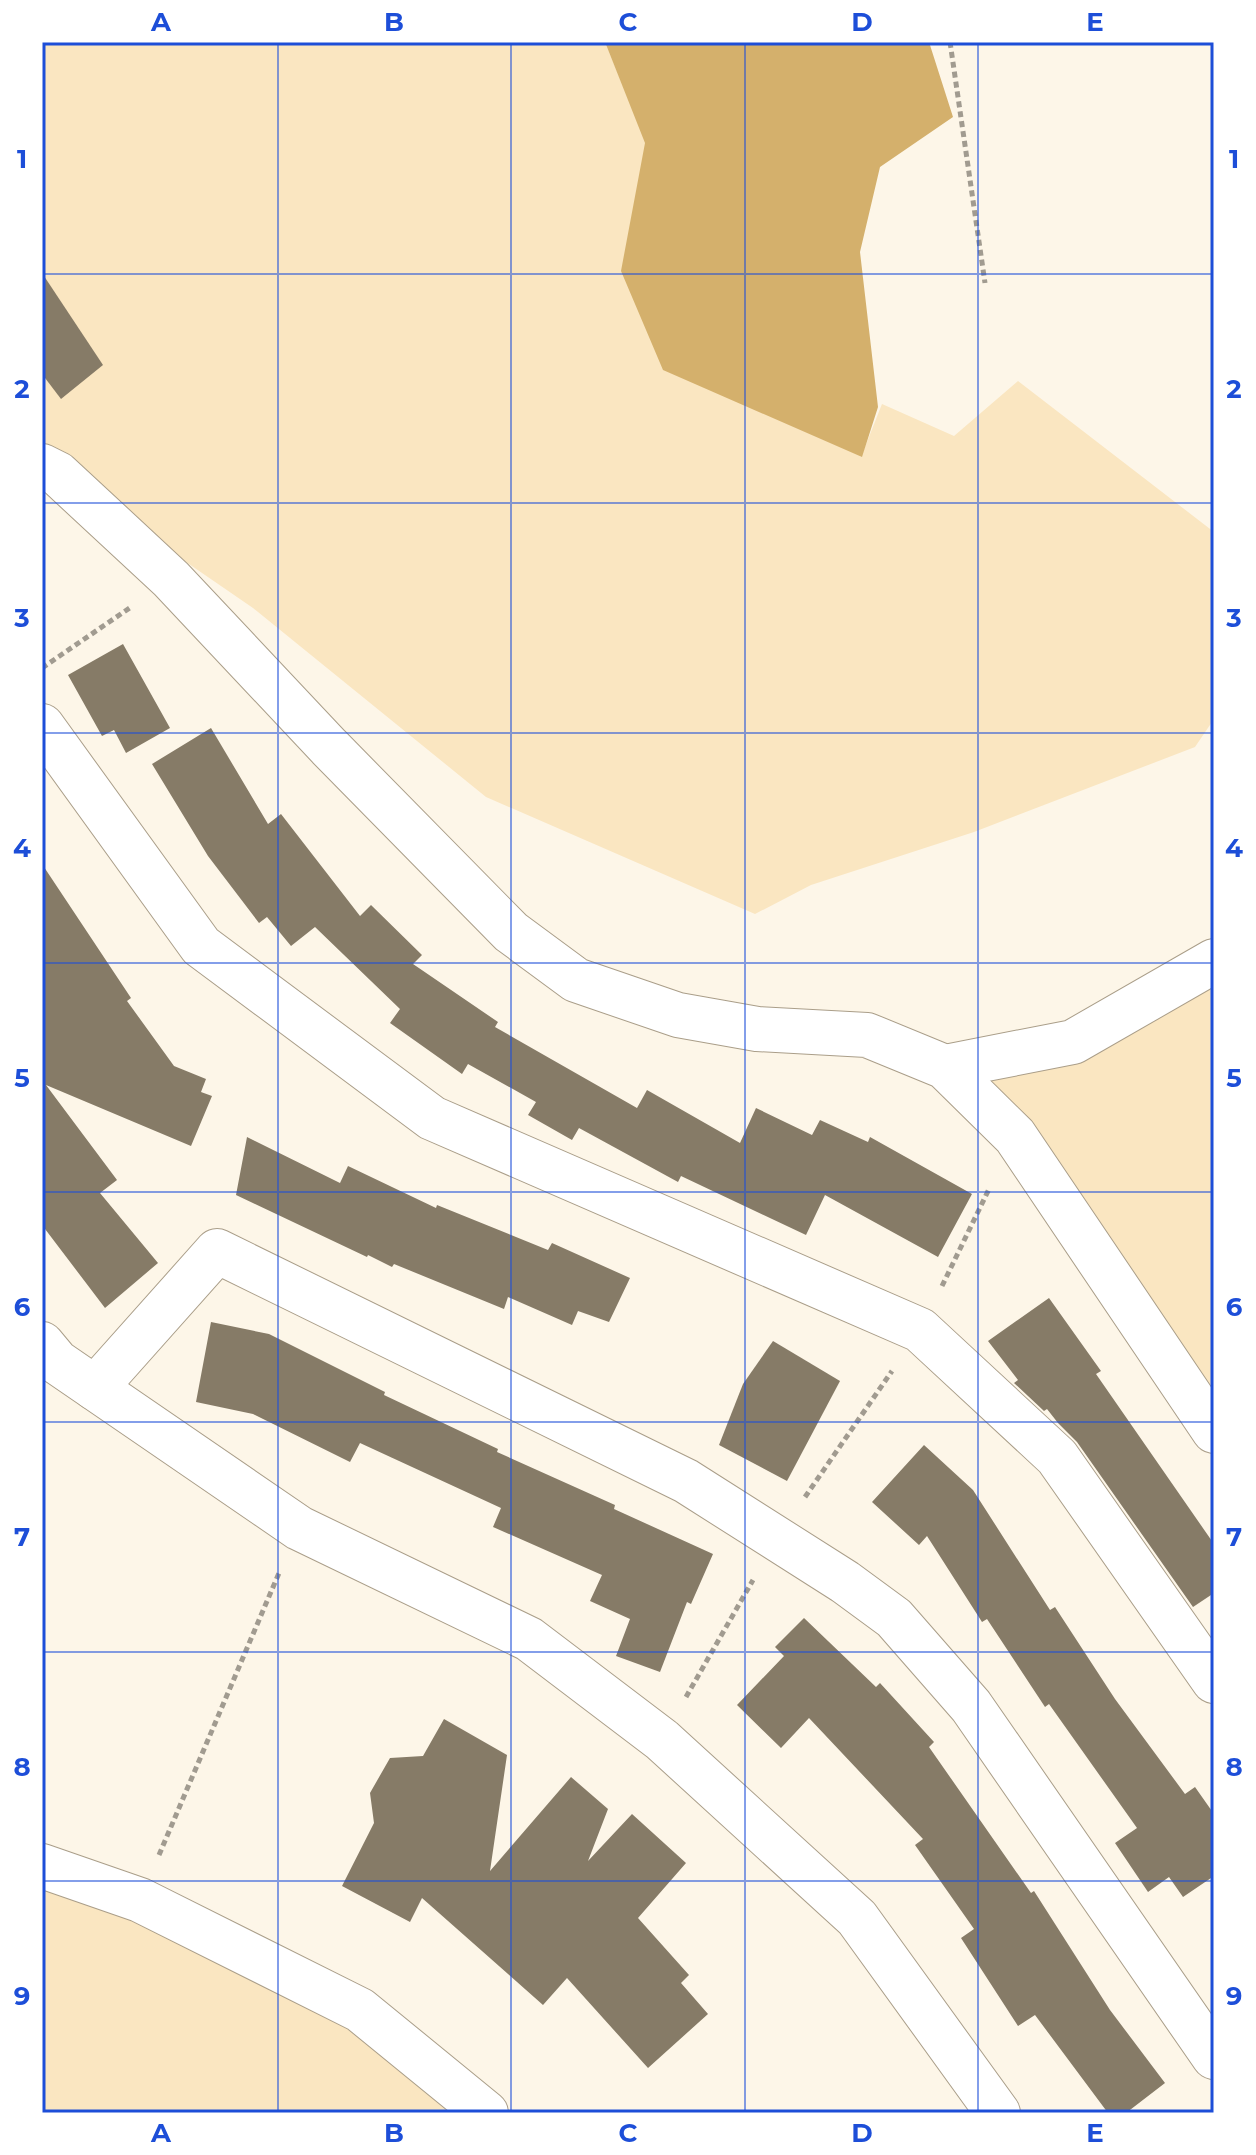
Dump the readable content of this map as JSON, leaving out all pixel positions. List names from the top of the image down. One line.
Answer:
{"grid":{"columns":["A","B","C","D","E"],"rows":["1","2","3","4","5","6","7","8","9"]}}
